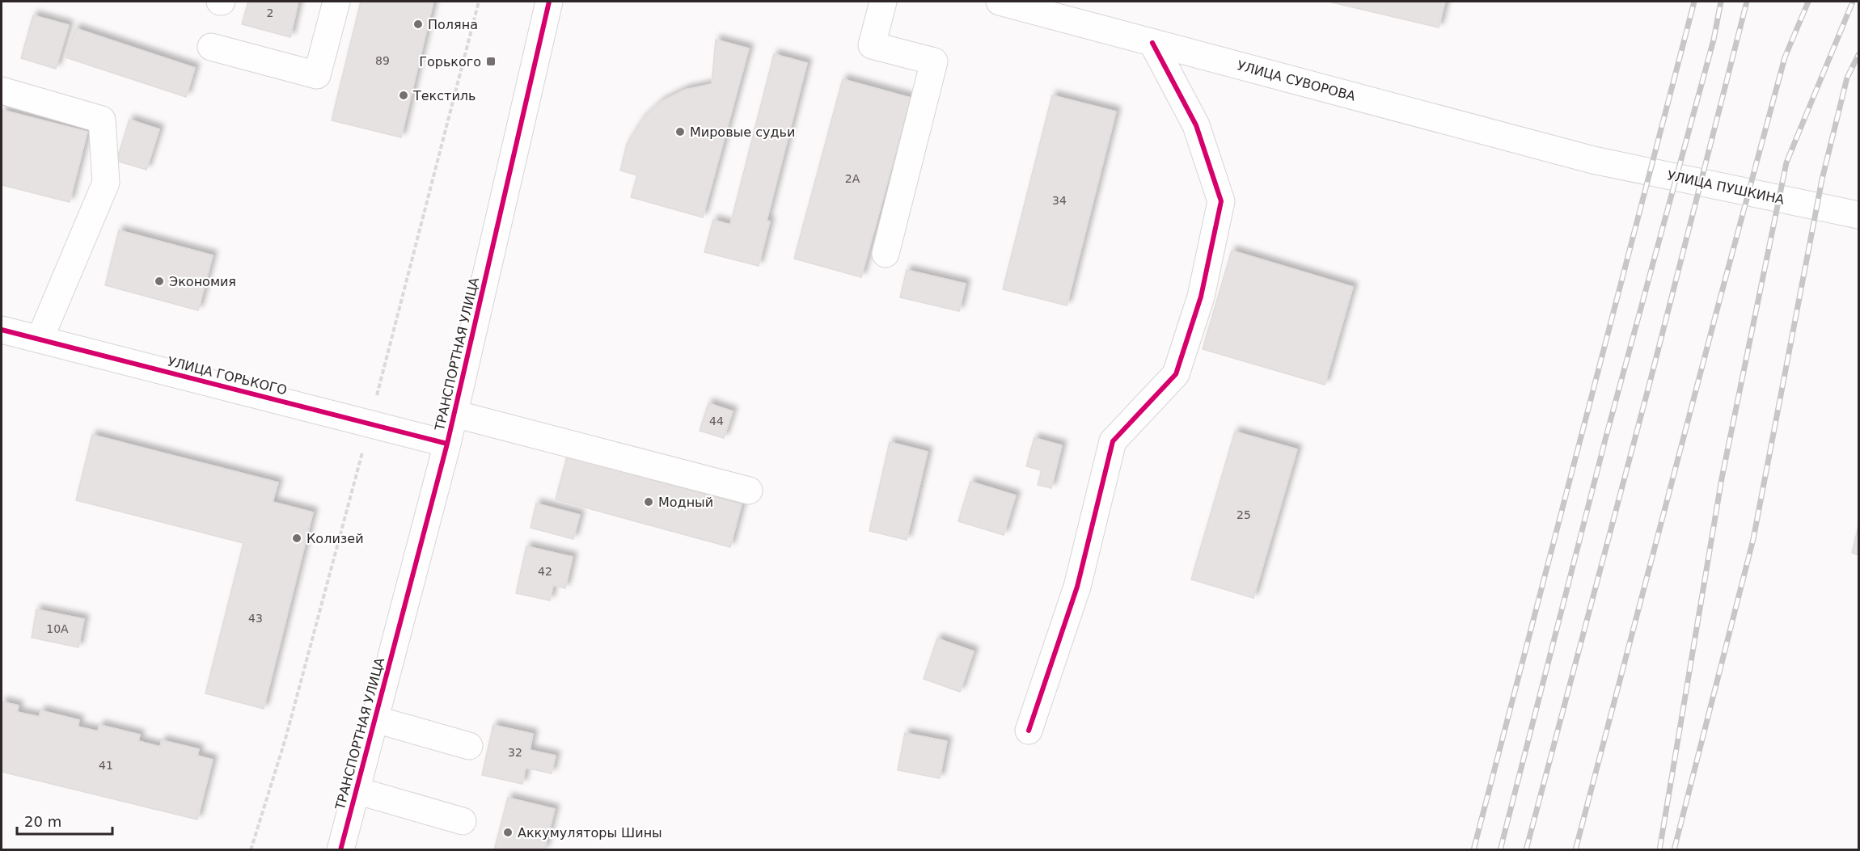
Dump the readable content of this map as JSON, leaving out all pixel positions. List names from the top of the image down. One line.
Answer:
{"streets":{"street":["УЛИЦА СУВОРОВА","УЛИЦА ПУШКИНА","ТРАНСПОРТНАЯ УЛИЦА","УЛИЦА ГОРЬКОГО"]},"crossings":[["УЛИЦА СУВОРОВА","УЛИЦА ПУШКИНА"],["ТРАНСПОРТНАЯ УЛИЦА","УЛИЦА ГОРЬКОГО"]],"places":{"other":["Поляна","Текстиль","Мировые судьи","Экономия","Модный","Колизей","Аккумуляторы Шины"],"transit":["Горького"]},"house_numbers":["2","89","2А","34","44","25","42","43","10А","32","41"],"scale_bar":"20 m"}
